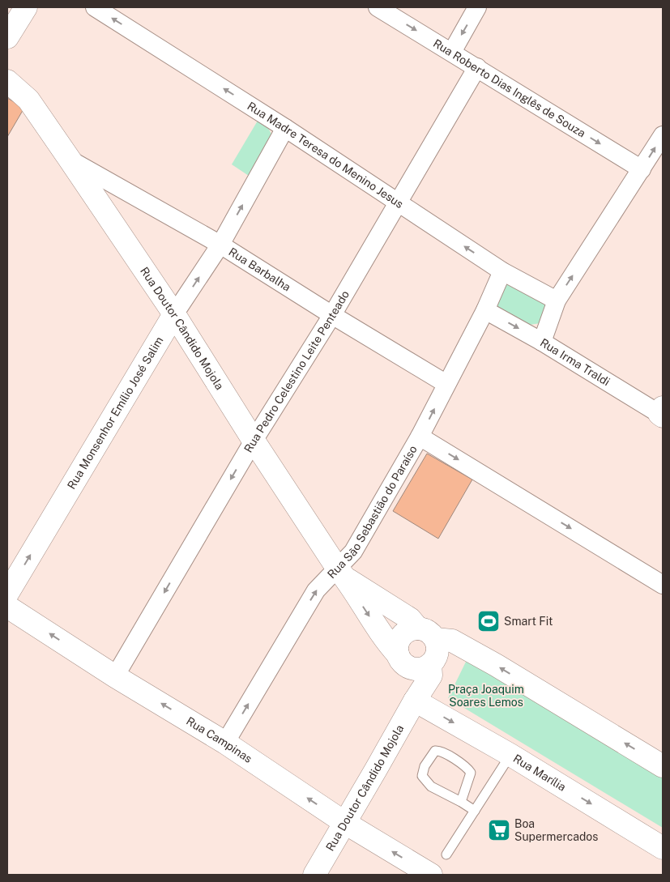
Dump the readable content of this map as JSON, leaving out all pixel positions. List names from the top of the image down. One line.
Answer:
{"streets":{"street":["Rua Roberto Dias Inglês de Souza","Rua Madre Teresa do Menino Jesus","Rua Barbalha","Rua Doutor Cândido Mojola","Rua Irma Traldi","Rua Pedro Celestino Leite Penteado","Rua Monsenhor Emílio José Salim","Rua São Sebastião do Paraíso","Rua Campinas","Rua Marília"]},"crossings":[["Rua Roberto Dias Inglês de Souza","Rua Pedro Celestino Leite Penteado"],["Rua Madre Teresa do Menino Jesus","Rua Pedro Celestino Leite Penteado"],["Rua Madre Teresa do Menino Jesus","Rua Monsenhor Emílio José Salim"],["Rua Madre Teresa do Menino Jesus","Rua São Sebastião do Paraíso"],["Rua Barbalha","Rua Doutor Cândido Mojola"],["Rua Barbalha","Rua Pedro Celestino Leite Penteado"],["Rua Barbalha","Rua Monsenhor Emílio José Salim"],["Rua Barbalha","Rua São Sebastião do Paraíso"],["Rua Doutor Cândido Mojola","Rua Pedro Celestino Leite Penteado"],["Rua Doutor Cândido Mojola","Rua Monsenhor Emílio José Salim"],["Rua Doutor Cândido Mojola","Rua São Sebastião do Paraíso"],["Rua Doutor Cândido Mojola","Rua Campinas"],["Rua Doutor Cândido Mojola","Rua Marília"],["Rua Irma Traldi","Rua São Sebastião do Paraíso"],["Rua Pedro Celestino Leite Penteado","Rua Campinas"],["Rua São Sebastião do Paraíso","Rua Campinas"]],"one_way":["Rua Roberto Dias Inglês de Souza","Rua Madre Teresa do Menino Jesus","Rua Pedro Celestino Leite Penteado","Rua Monsenhor Emílio José Salim","Rua São Sebastião do Paraíso","Rua Campinas"],"parks":["Praça Joaquim Soares Lemos"],"places":{"sports":["Smart Fit"],"supermarket":["Boa Supermercados"]}}
